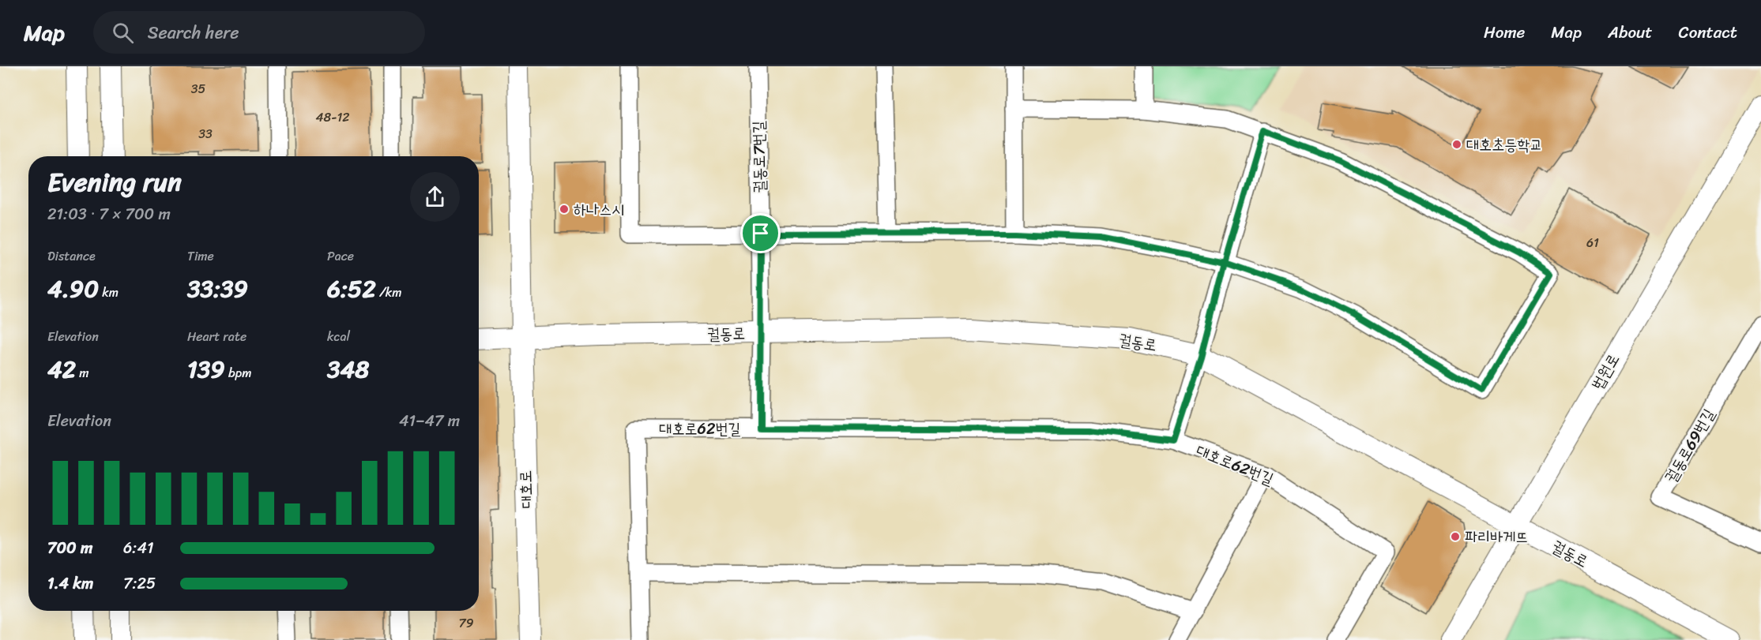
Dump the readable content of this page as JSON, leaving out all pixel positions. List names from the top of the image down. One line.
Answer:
{"streets":{"street":["궐동로7번길","궐동로","법원로","대호로62번길","궐동로69번길","대호로"]},"crossings":[["궐동로7번길","궐동로"],["궐동로7번길","대호로62번길"],["궐동로","법원로"],["궐동로","대호로"]],"places":["대호초등학교","하나스시","파리바게뜨"],"house_numbers":["35","48-12","33","61","79"],"page":{"header":"Map","search":"Search here","nav":["Home","Map","About","Contact"],"heading":["Evening run","21:03 · 7 × 700 m"],"stats":[["Distance","4.90 km"],["Time","33:39"],["Pace","6:52 /km"],["Elevation","42 m"],["Heart rate","139 bpm"],["kcal","348"]],"chart":["Elevation","41–47 m"],"list":[{"name":"700 m","note":"6:41"},{"name":"1.4 km","note":"7:25"}]}}
